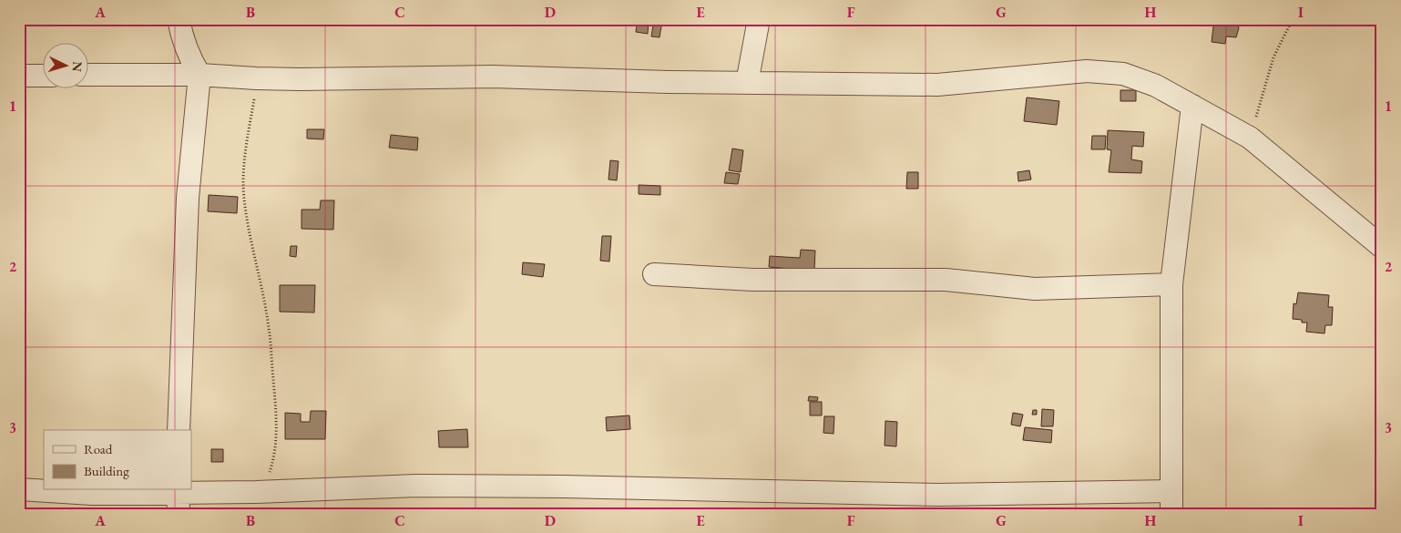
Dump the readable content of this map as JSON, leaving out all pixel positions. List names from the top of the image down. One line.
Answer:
{"legend":["Road","Building"],"north":"right","grid":{"columns":["A","B","C","D","E","F","G","H","I"],"rows":["1","2","3"]}}
